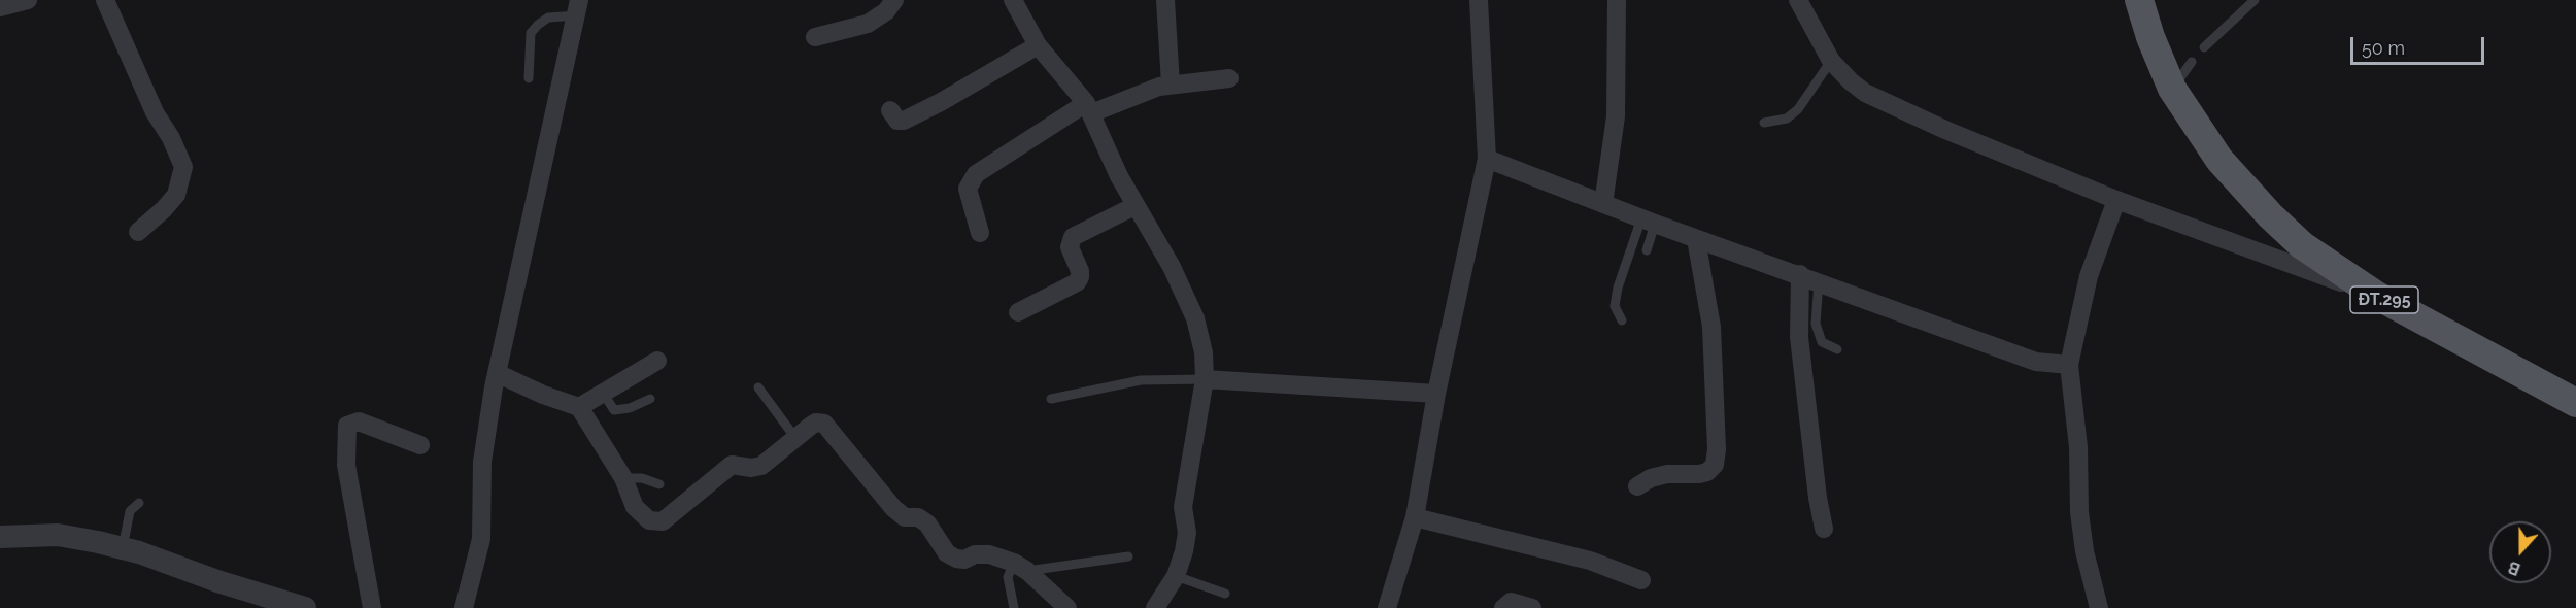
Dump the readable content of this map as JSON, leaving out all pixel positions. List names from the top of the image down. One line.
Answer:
{"streets":{"main road":["ĐT.295"]},"scale_bar":"50 m","north":"bottom"}
